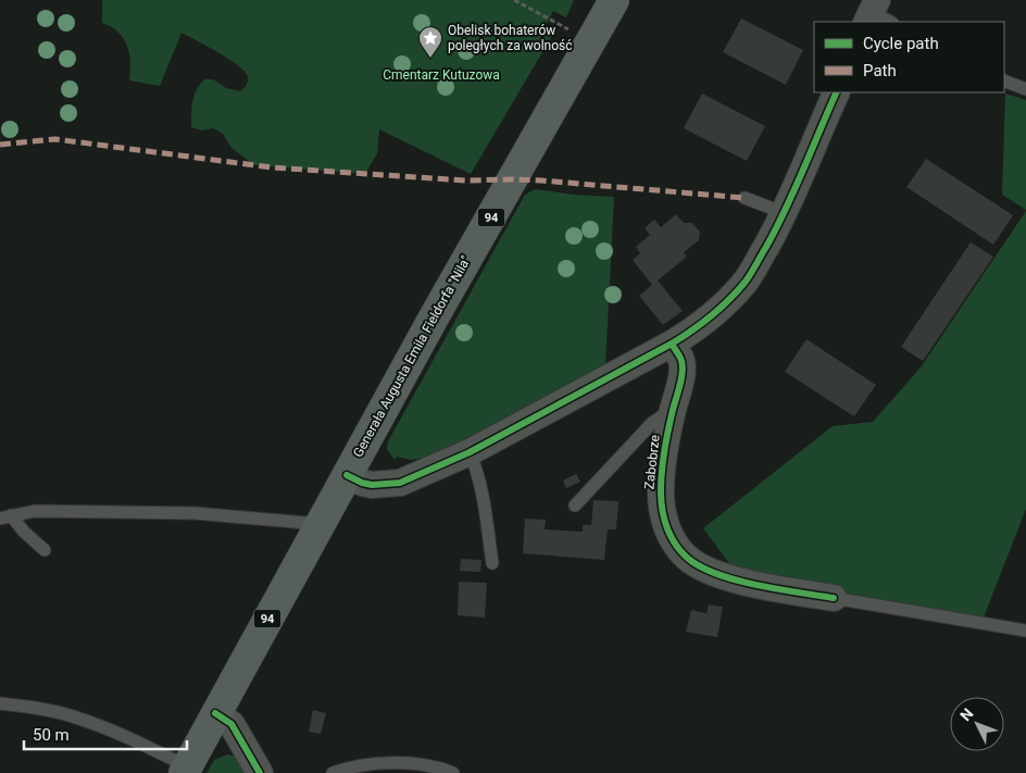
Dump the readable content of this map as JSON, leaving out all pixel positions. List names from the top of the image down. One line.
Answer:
{"streets":{"main road":["94","Generała Augusta Emila Fieldorfa \"Nila\""],"street":["Zabobrze"]},"parks":["Cmentarz Kutuzowa"],"places":{"place":["Obelisk bohaterów poległych za wolność"]},"legend":["Cycle path","Path"],"scale_bar":"50 m","north":"top left"}
